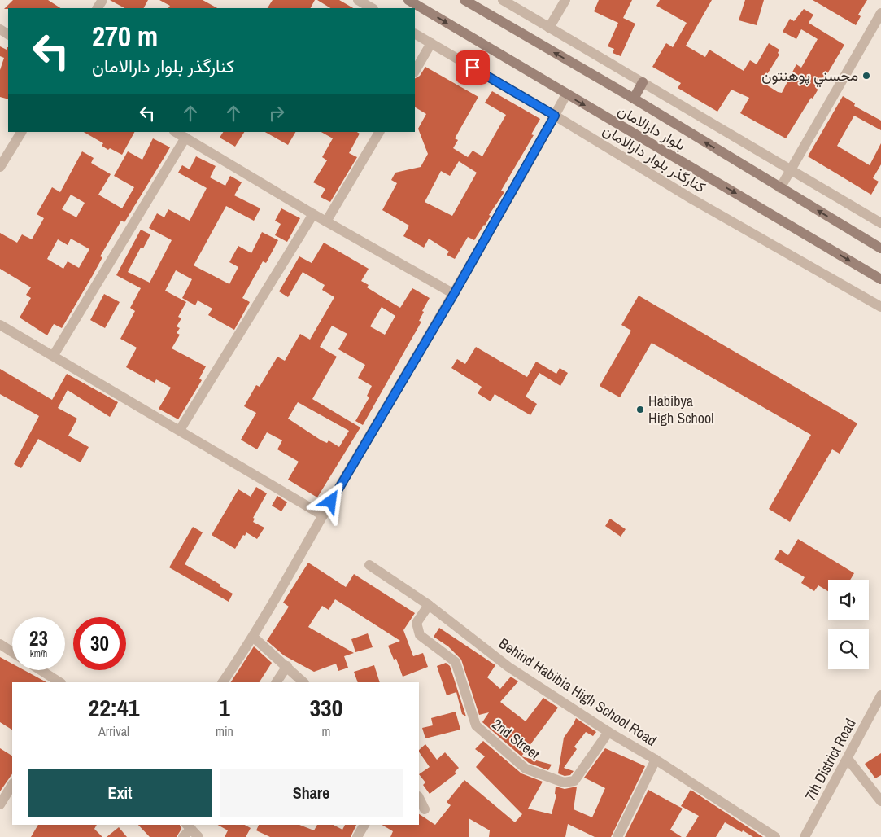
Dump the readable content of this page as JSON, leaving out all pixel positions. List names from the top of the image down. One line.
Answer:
{"streets":{"main road":["بلوار دارالامان"],"street":["کنارگذر بلوار دارالامان","Behind Habibia High School Road","2nd Street","7th District Road"]},"crossings":[["Behind Habibia High School Road","2nd Street"]],"places":["محسني پوهنتون","Habibya High School"],"page":{"turn":["270 m","کنارگذر بلوار دارالامان"],"speed":"23 km/h","limit":"30","eta":["22:41","Arrival","1","min","330","m"],"buttons":["Exit","Share"]}}
